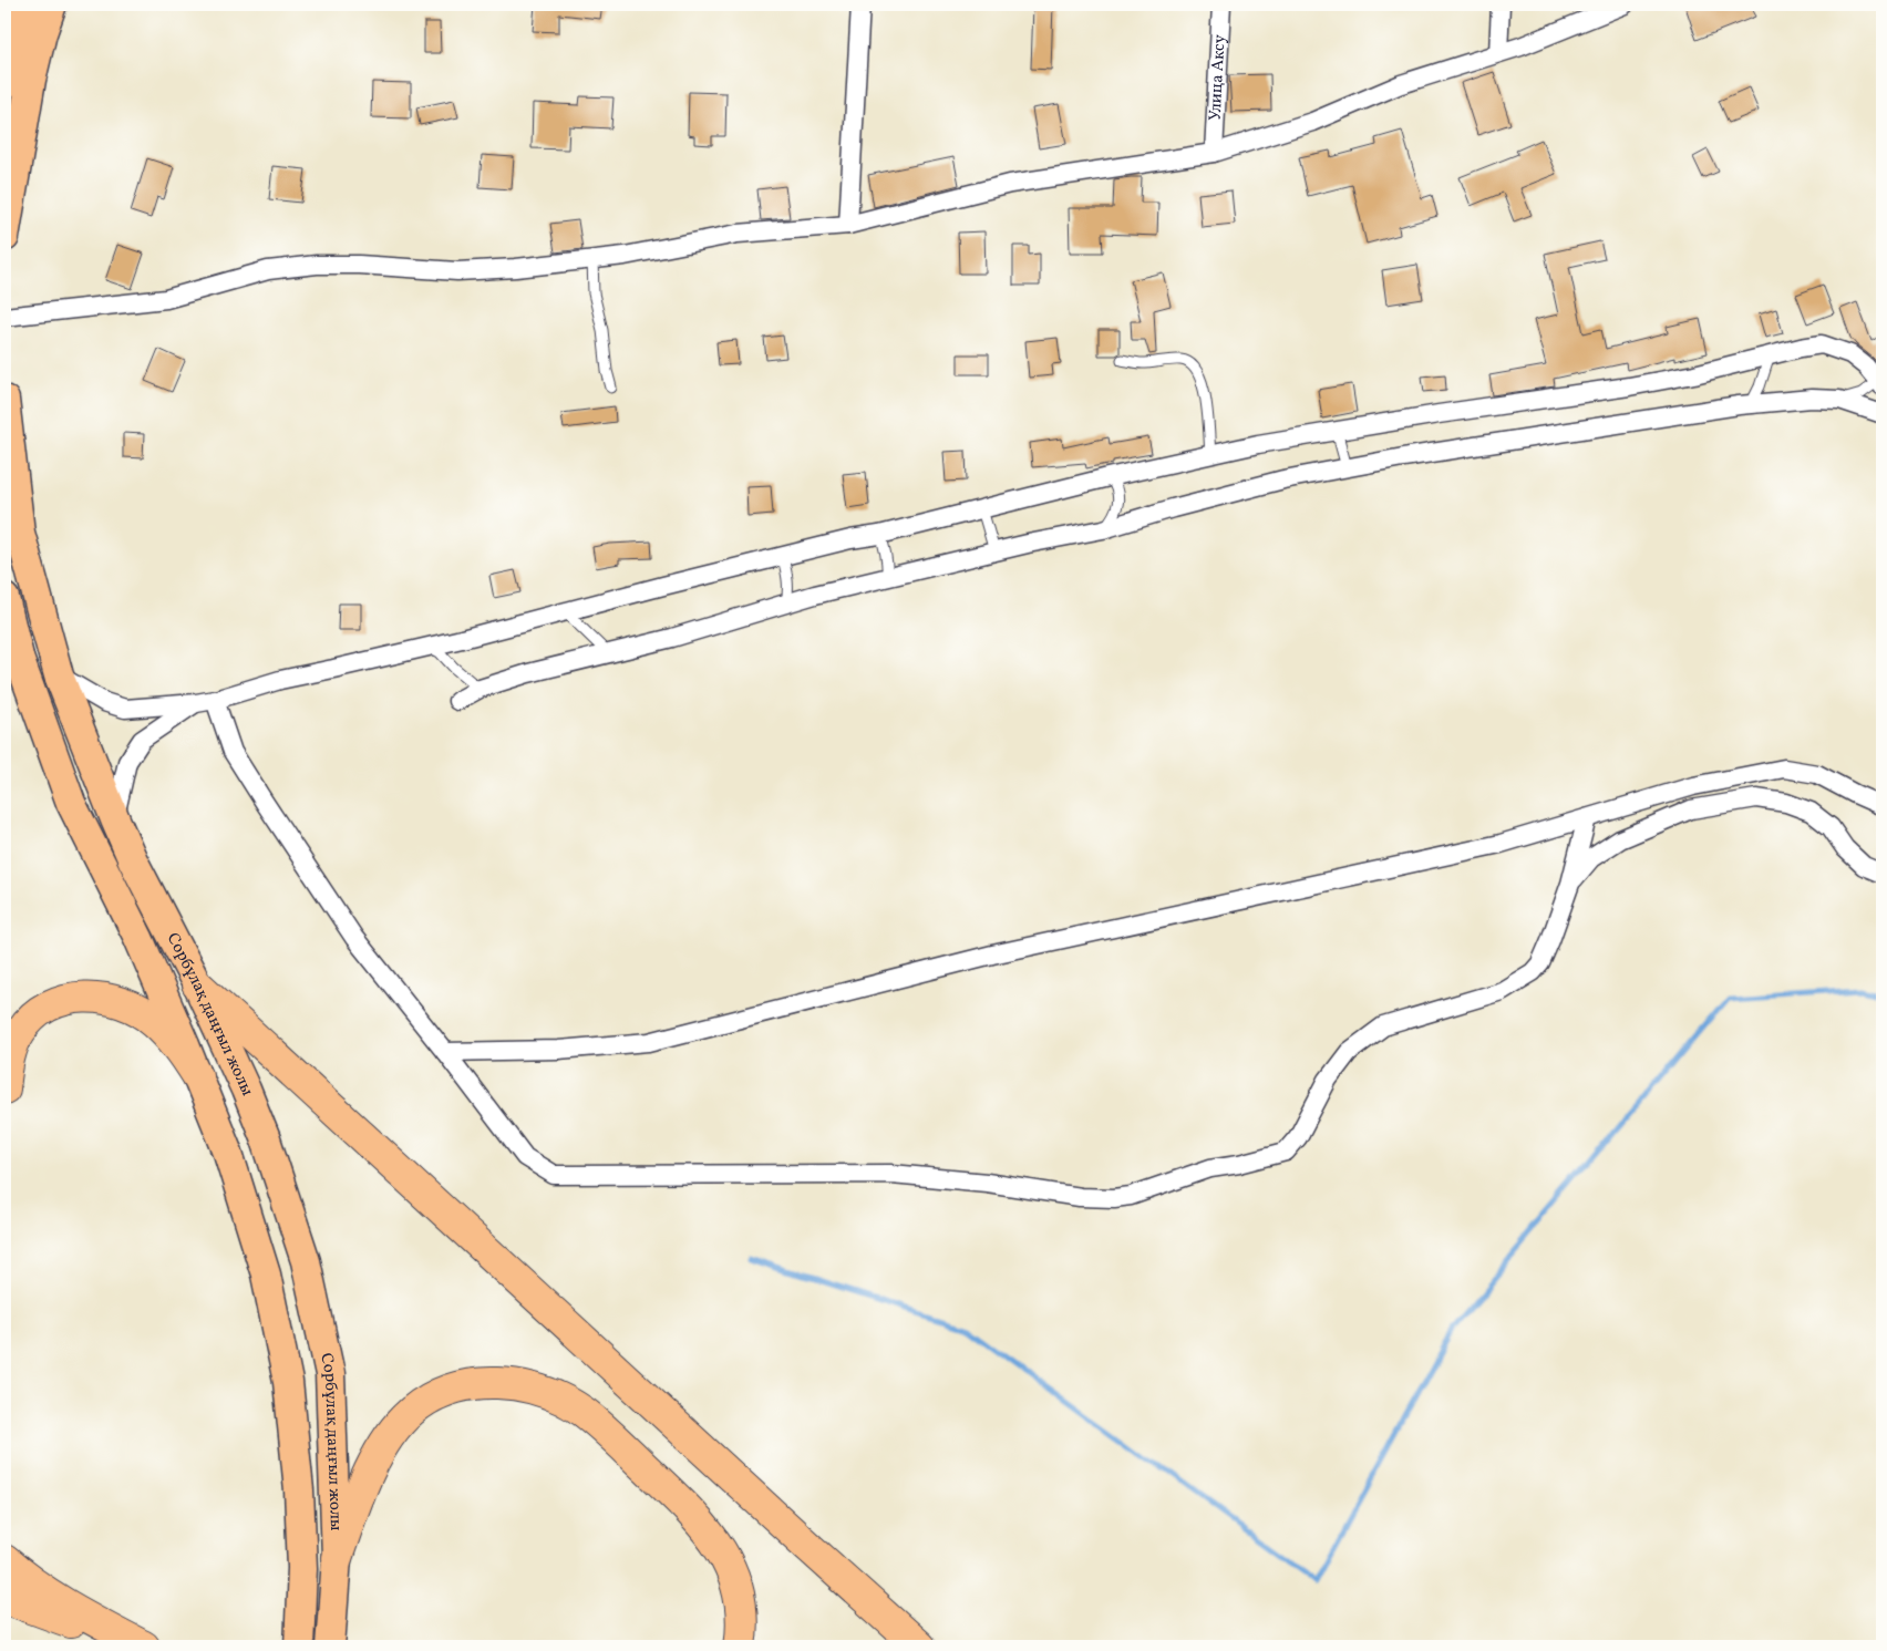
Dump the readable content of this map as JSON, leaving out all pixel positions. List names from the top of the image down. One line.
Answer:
{"streets":{"main road":["Сорбұлақ даңғыл жолы"],"street":["Улица Аксу"]}}
